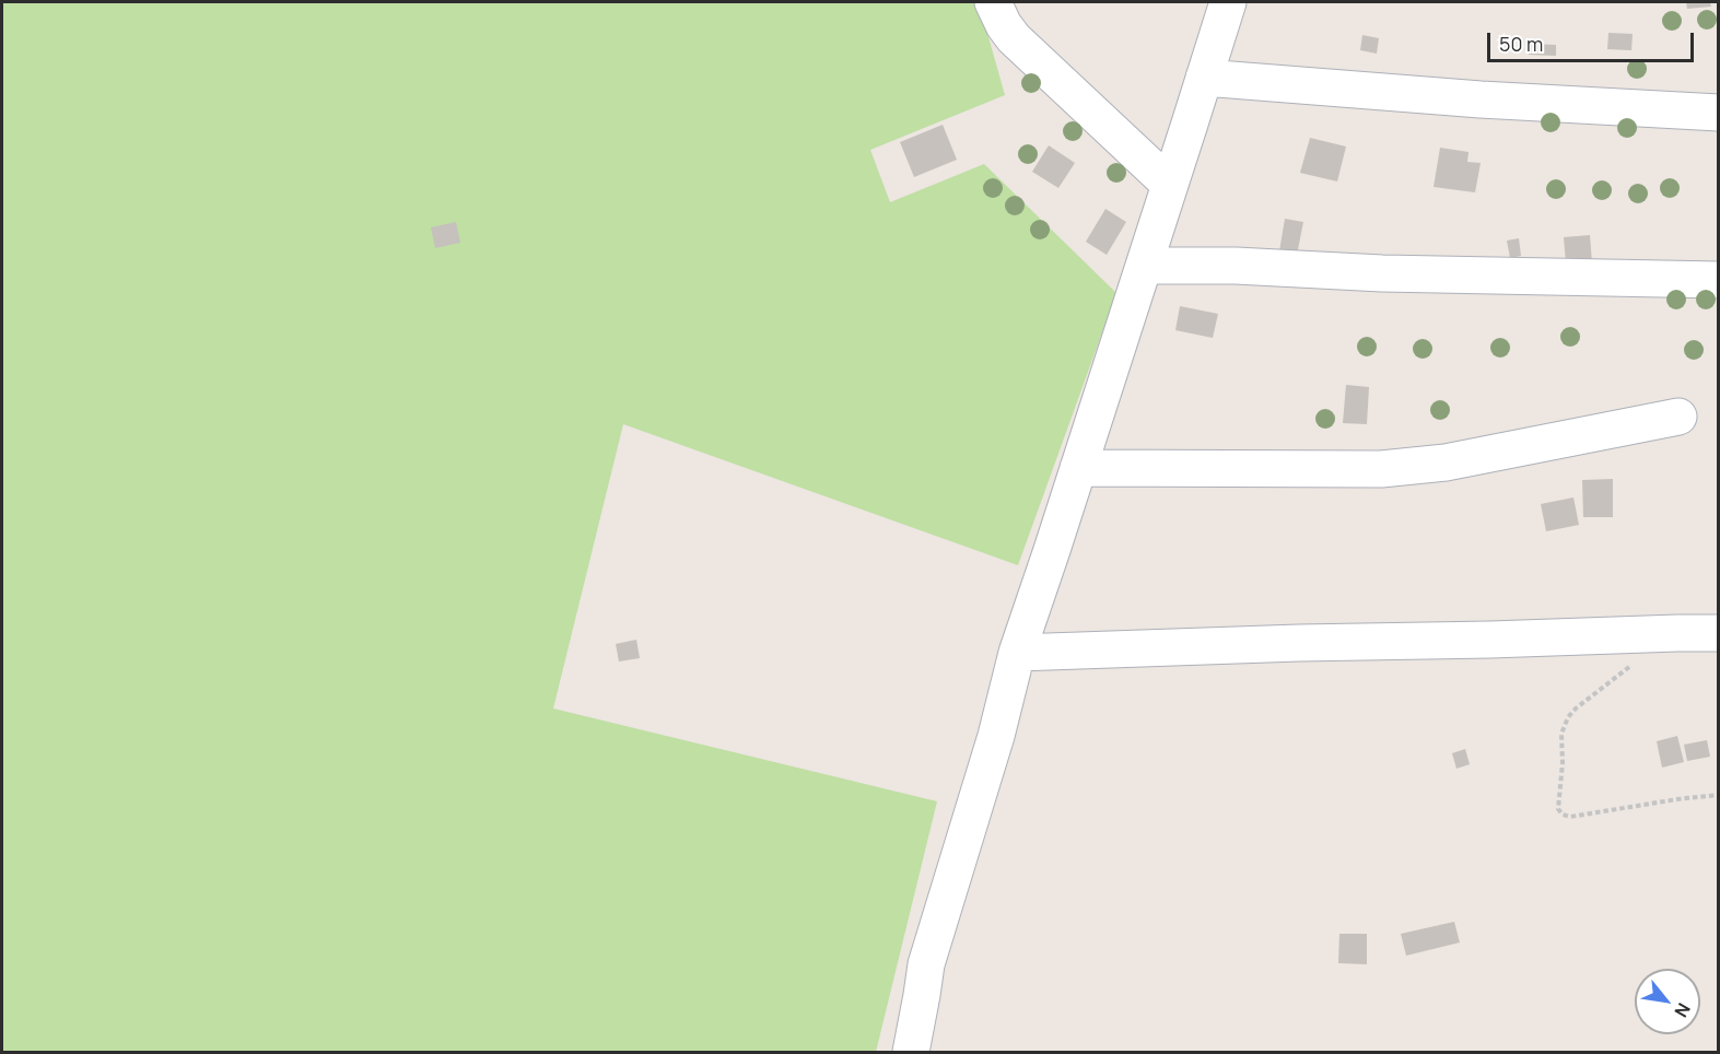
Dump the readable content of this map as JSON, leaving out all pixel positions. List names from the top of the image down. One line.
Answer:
{"scale_bar":"50 m","north":"bottom right"}
